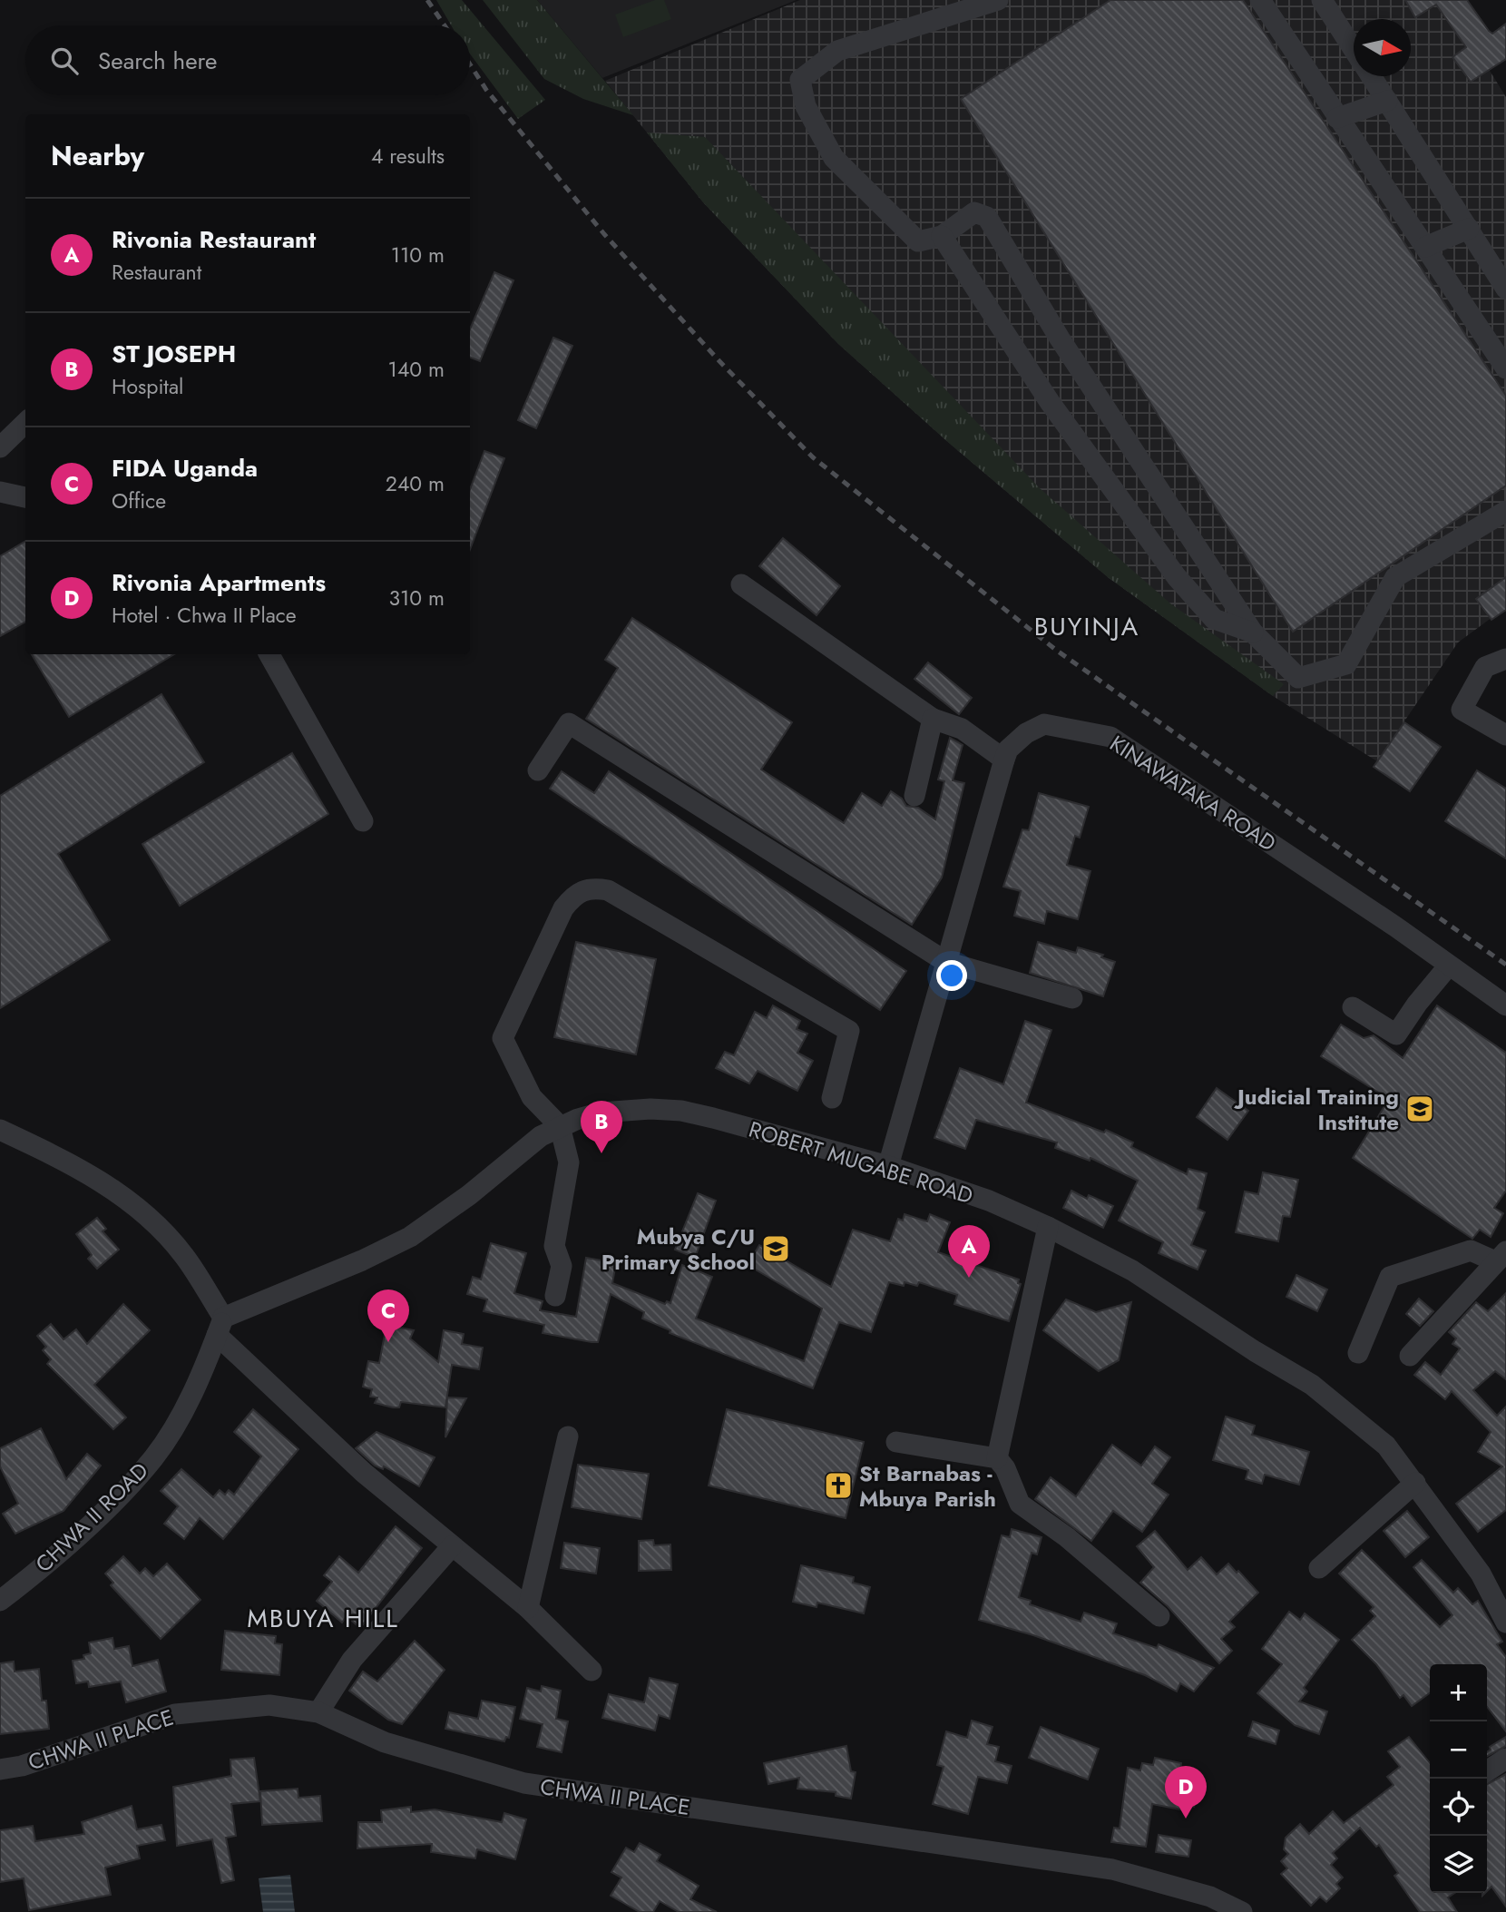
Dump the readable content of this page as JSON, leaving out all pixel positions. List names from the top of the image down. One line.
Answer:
{"streets":{"street":["KINAWATAKA ROAD","ROBERT MUGABE ROAD","CHWA II ROAD","CHWA II PLACE"]},"crossings":[["KINAWATAKA ROAD","ROBERT MUGABE ROAD"],["ROBERT MUGABE ROAD","CHWA II ROAD"]],"districts":["BUYINJA","MBUYA HILL"],"places":{"school or university":["Judicial Training Institute","Mubya C/U Primary School"],"church":["St Barnabas - Mbuya Parish"]},"north":"right","page":{"search":"Search here","heading":["Nearby","4 results"],"list":[{"mark":"A","name":"Rivonia Restaurant","note":"Restaurant","value":"110 m"},{"mark":"B","name":"ST JOSEPH","note":"Hospital","value":"140 m"},{"mark":"C","name":"FIDA Uganda","note":"Office","value":"240 m"},{"mark":"D","name":"Rivonia Apartments","note":"Hotel · Chwa II Place","value":"310 m"}],"pins":["B","A","C","D"],"map_buttons":["+","−"]}}
